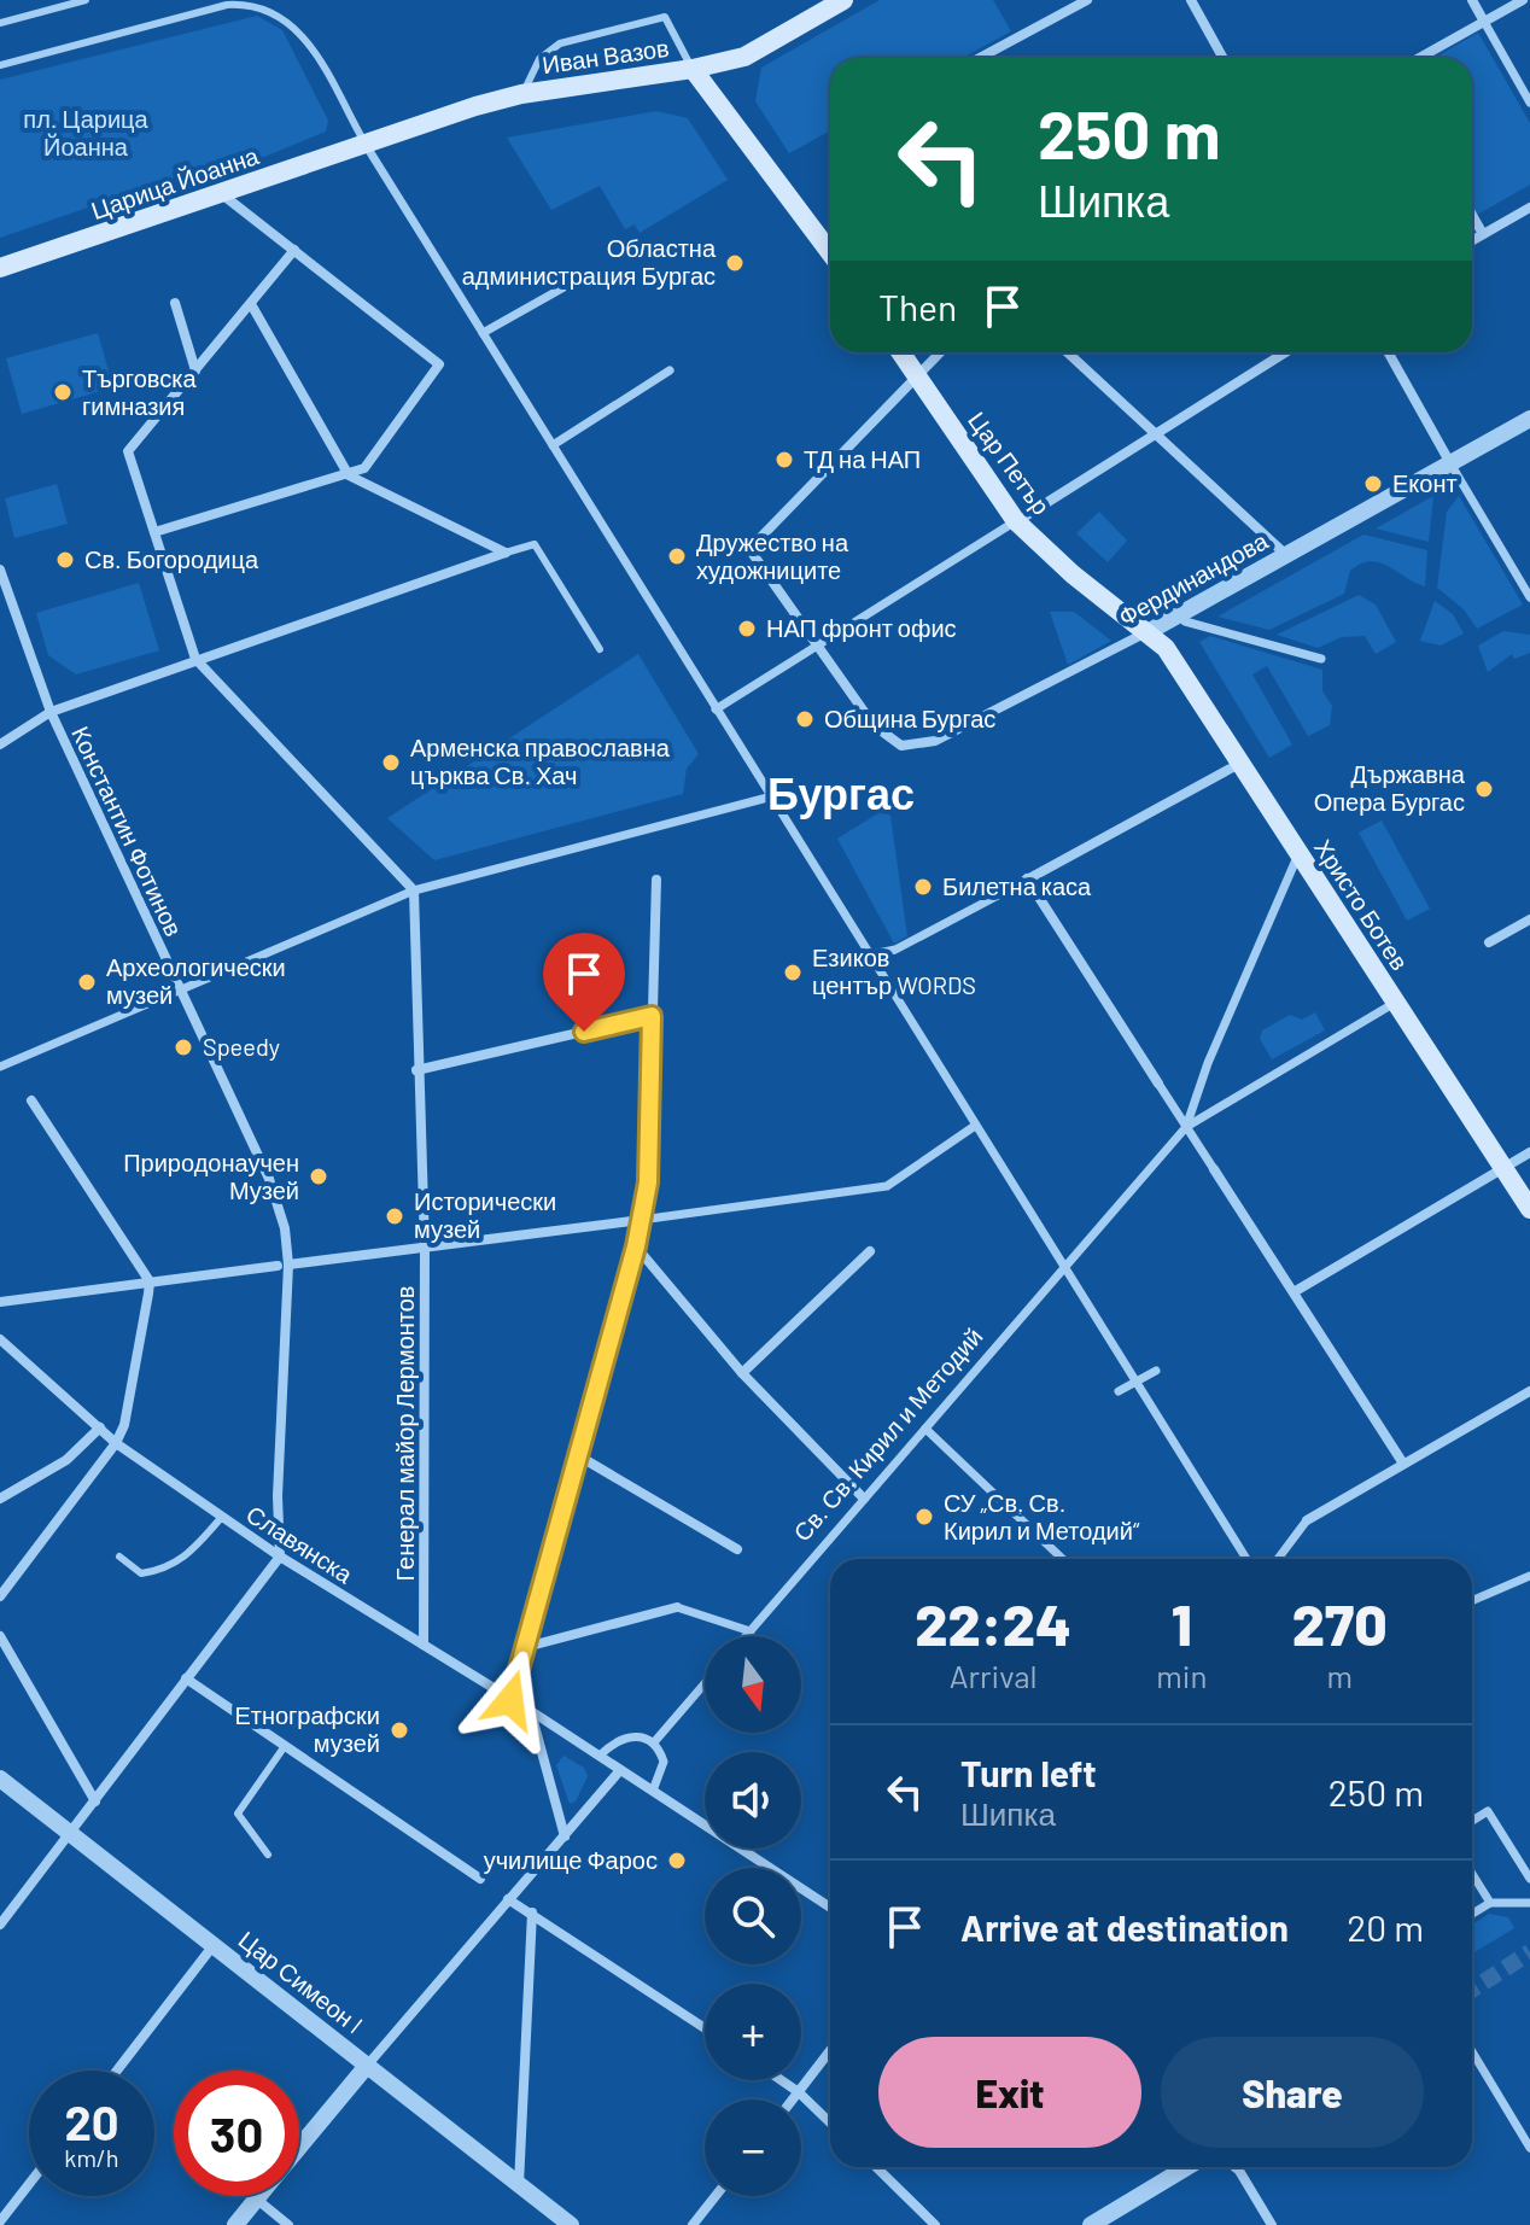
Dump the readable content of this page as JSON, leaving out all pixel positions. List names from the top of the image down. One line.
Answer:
{"streets":{"main road":["Иван Вазов","Царица Йоанна","Цар Петър","Христо Ботев"],"street":["Фердинандова","Константин Фотинов","Генерал майор Лермонтов","Св. Св. Кирил и Методий","Славянска","Цар Симеон I"]},"crossings":[["Иван Вазов","Царица Йоанна"],["Цар Петър","Фердинандова"],["Цар Петър","Христо Ботев"],["Фердинандова","Христо Ботев"],["Константин Фотинов","Славянска"],["Генерал майор Лермонтов","Славянска"]],"districts":["Бургас"],"parks":["пл. Царица Йоанна"],"places":["Областна администрация Бургас","Търговска гимназия","ТД на НАП","Еконт","Дружество на художниците","Св. Богородица","НАП фронт офис","Община Бургас","Арменска православна църква Св. Хач","Държавна Опера Бургас","Билетна каса","Езиков център WORDS","Археологически музей","Speedy","Природонаучен Музей","Исторически музей","СУ „Св. Св. Кирил и Методий“","Етнографски музей","училище Фарос"],"north":"bottom","page":{"turn":["250 m","Шипка"],"then":"Then","eta":["22:24","Arrival","1","min","270","m"],"map_buttons":["+","−"],"list":[{"name":"Turn left","note":"Шипка","value":"250 m"},{"name":"Arrive at destination","value":"20 m"}],"buttons":["Exit","Share"],"speed":"20 km/h","limit":"30"}}
